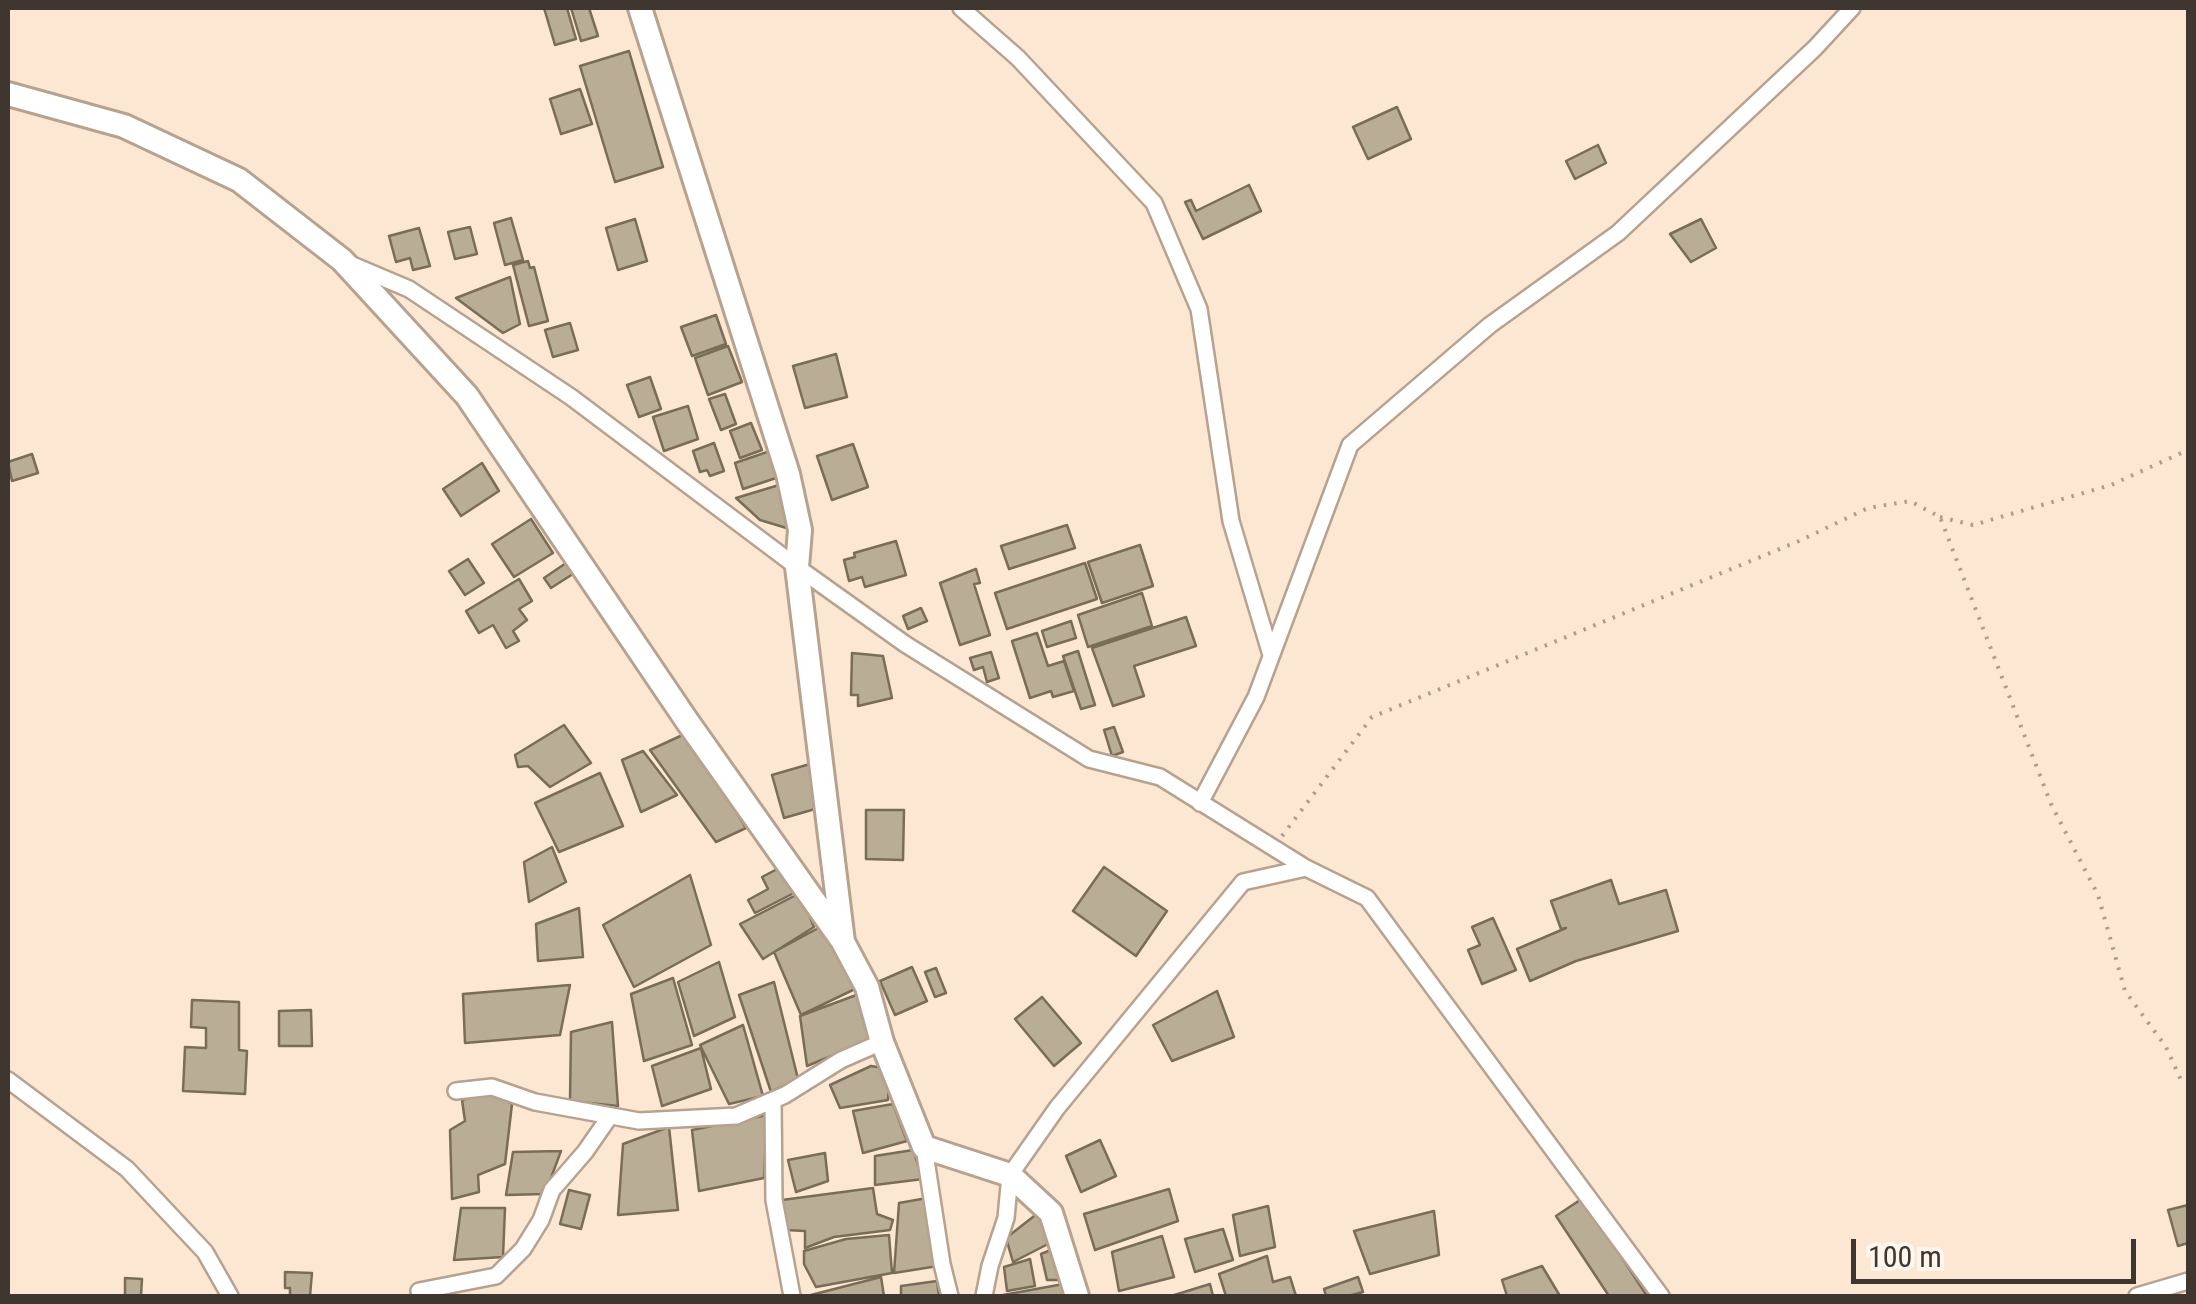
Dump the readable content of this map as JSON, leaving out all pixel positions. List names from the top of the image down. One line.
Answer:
{"scale_bar":"100 m"}
